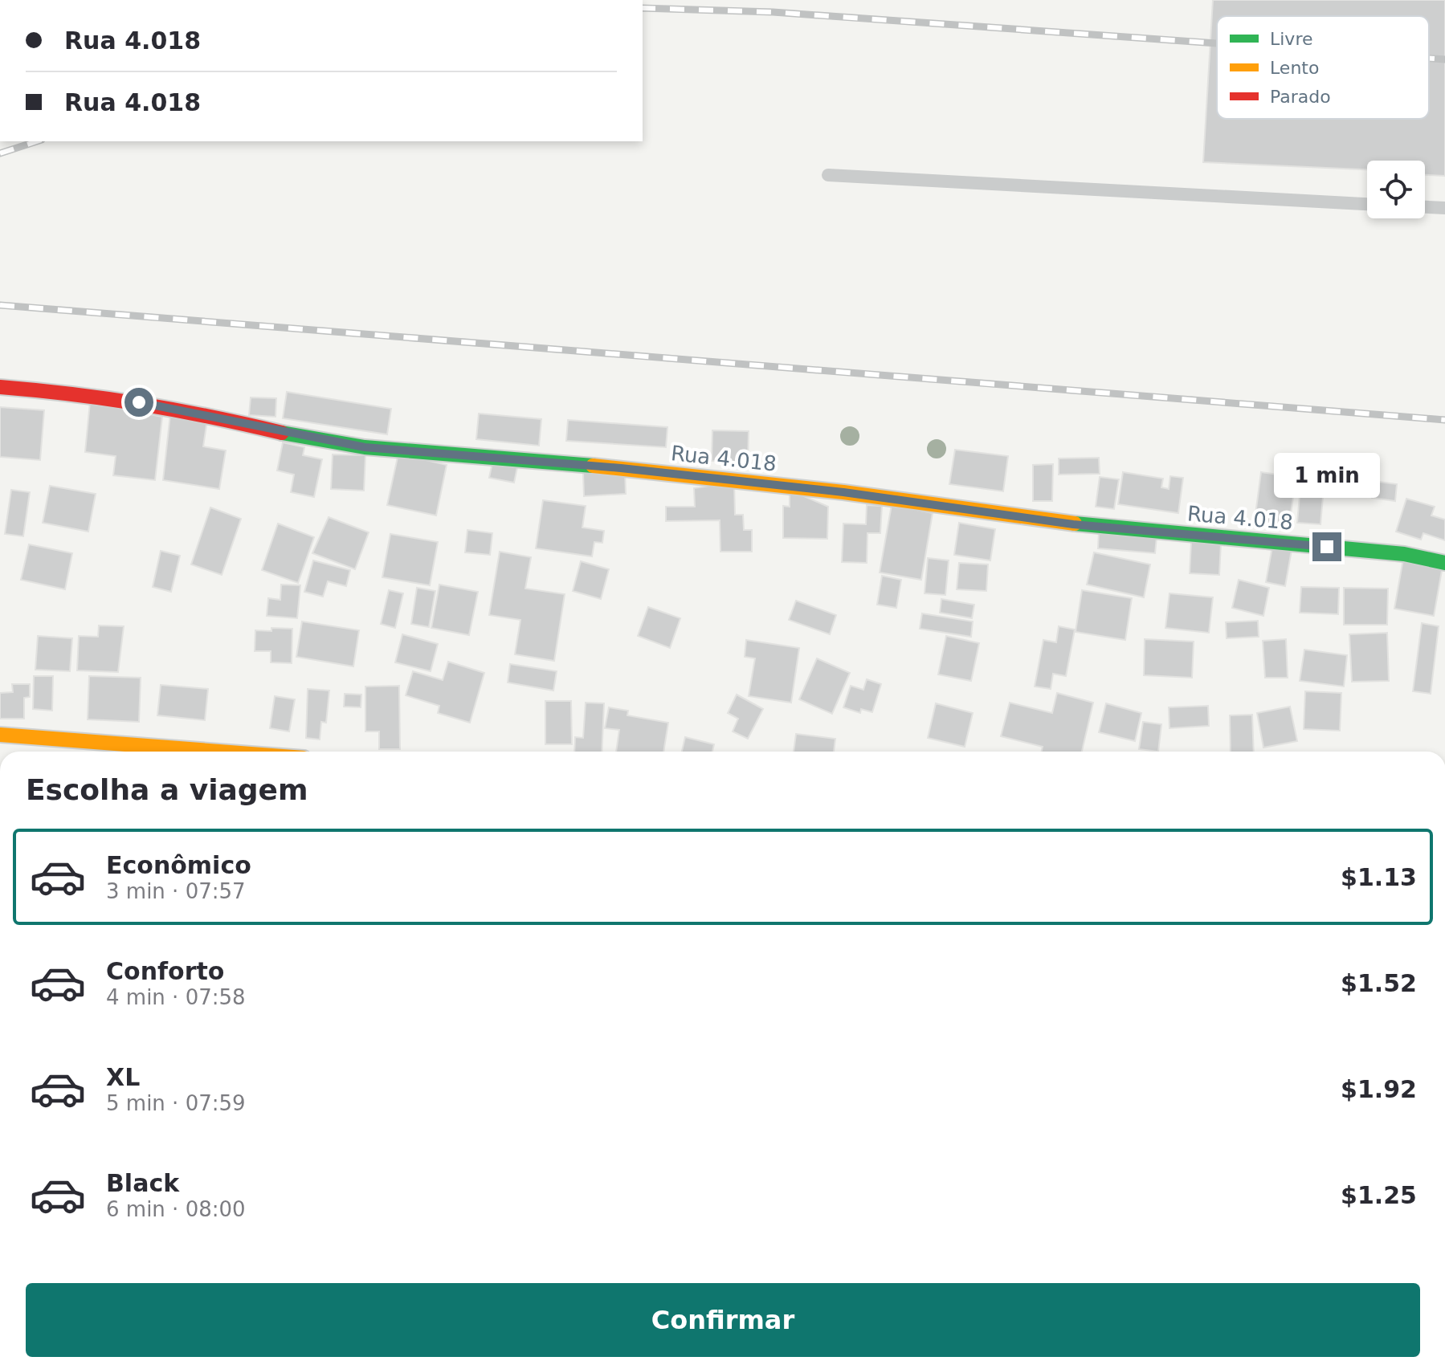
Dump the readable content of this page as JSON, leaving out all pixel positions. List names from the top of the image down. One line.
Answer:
{"streets":{"street":["Rua 4.018"]},"legend":["Livre","Lento","Parado"],"page":{"banner":["Rua 4.018","Rua 4.018"],"bubble":"1 min","heading":"Escolha a viagem","list":[{"name":"Econômico","note":"3 min · 07:57","value":"$1.13"},{"name":"Conforto","note":"4 min · 07:58","value":"$1.52"},{"name":"XL","note":"5 min · 07:59","value":"$1.92"},{"name":"Black","note":"6 min · 08:00","value":"$1.25"}],"buttons":"Confirmar"}}
